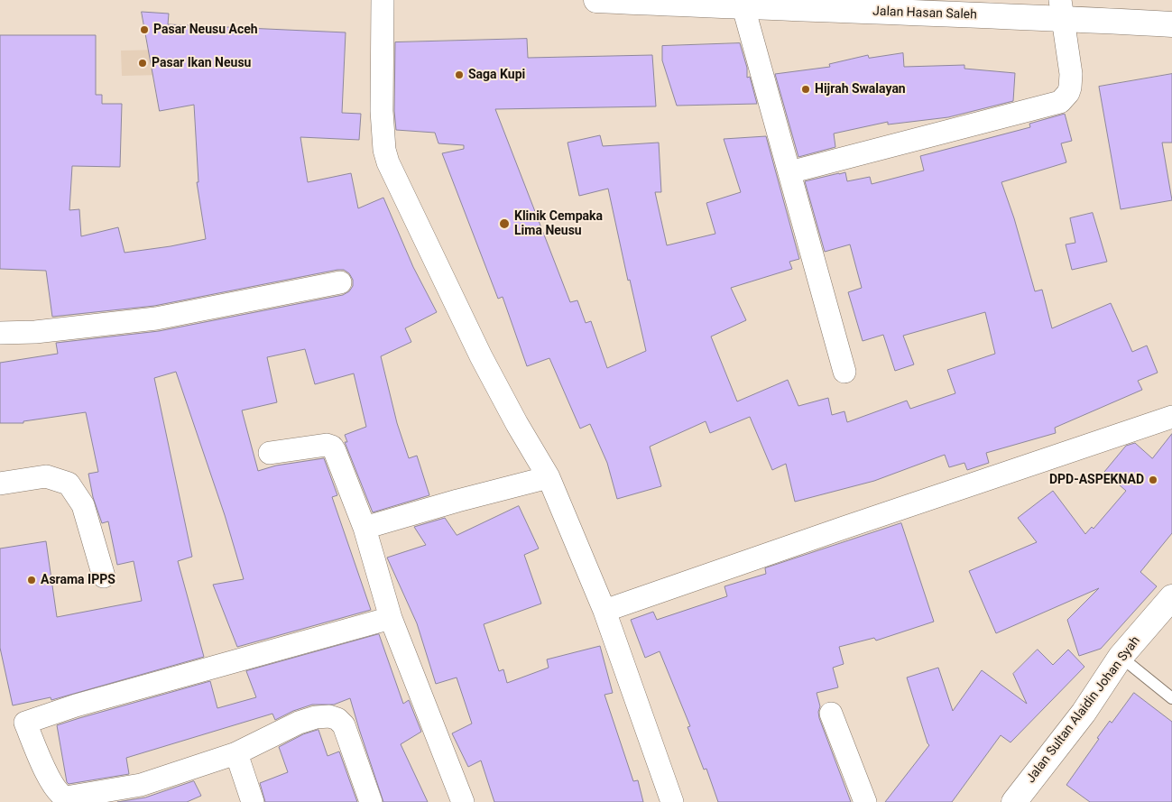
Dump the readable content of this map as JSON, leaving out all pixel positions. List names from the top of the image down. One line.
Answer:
{"streets":{"street":["Jalan Hasan Saleh","Jalan Sultan Alaidin Johan Syah"]},"places":["Pasar Neusu Aceh","Pasar Ikan Neusu","Saga Kupi","Hijrah Swalayan","Klinik Cempaka Lima Neusu","DPD-ASPEKNAD","Asrama IPPS"]}
